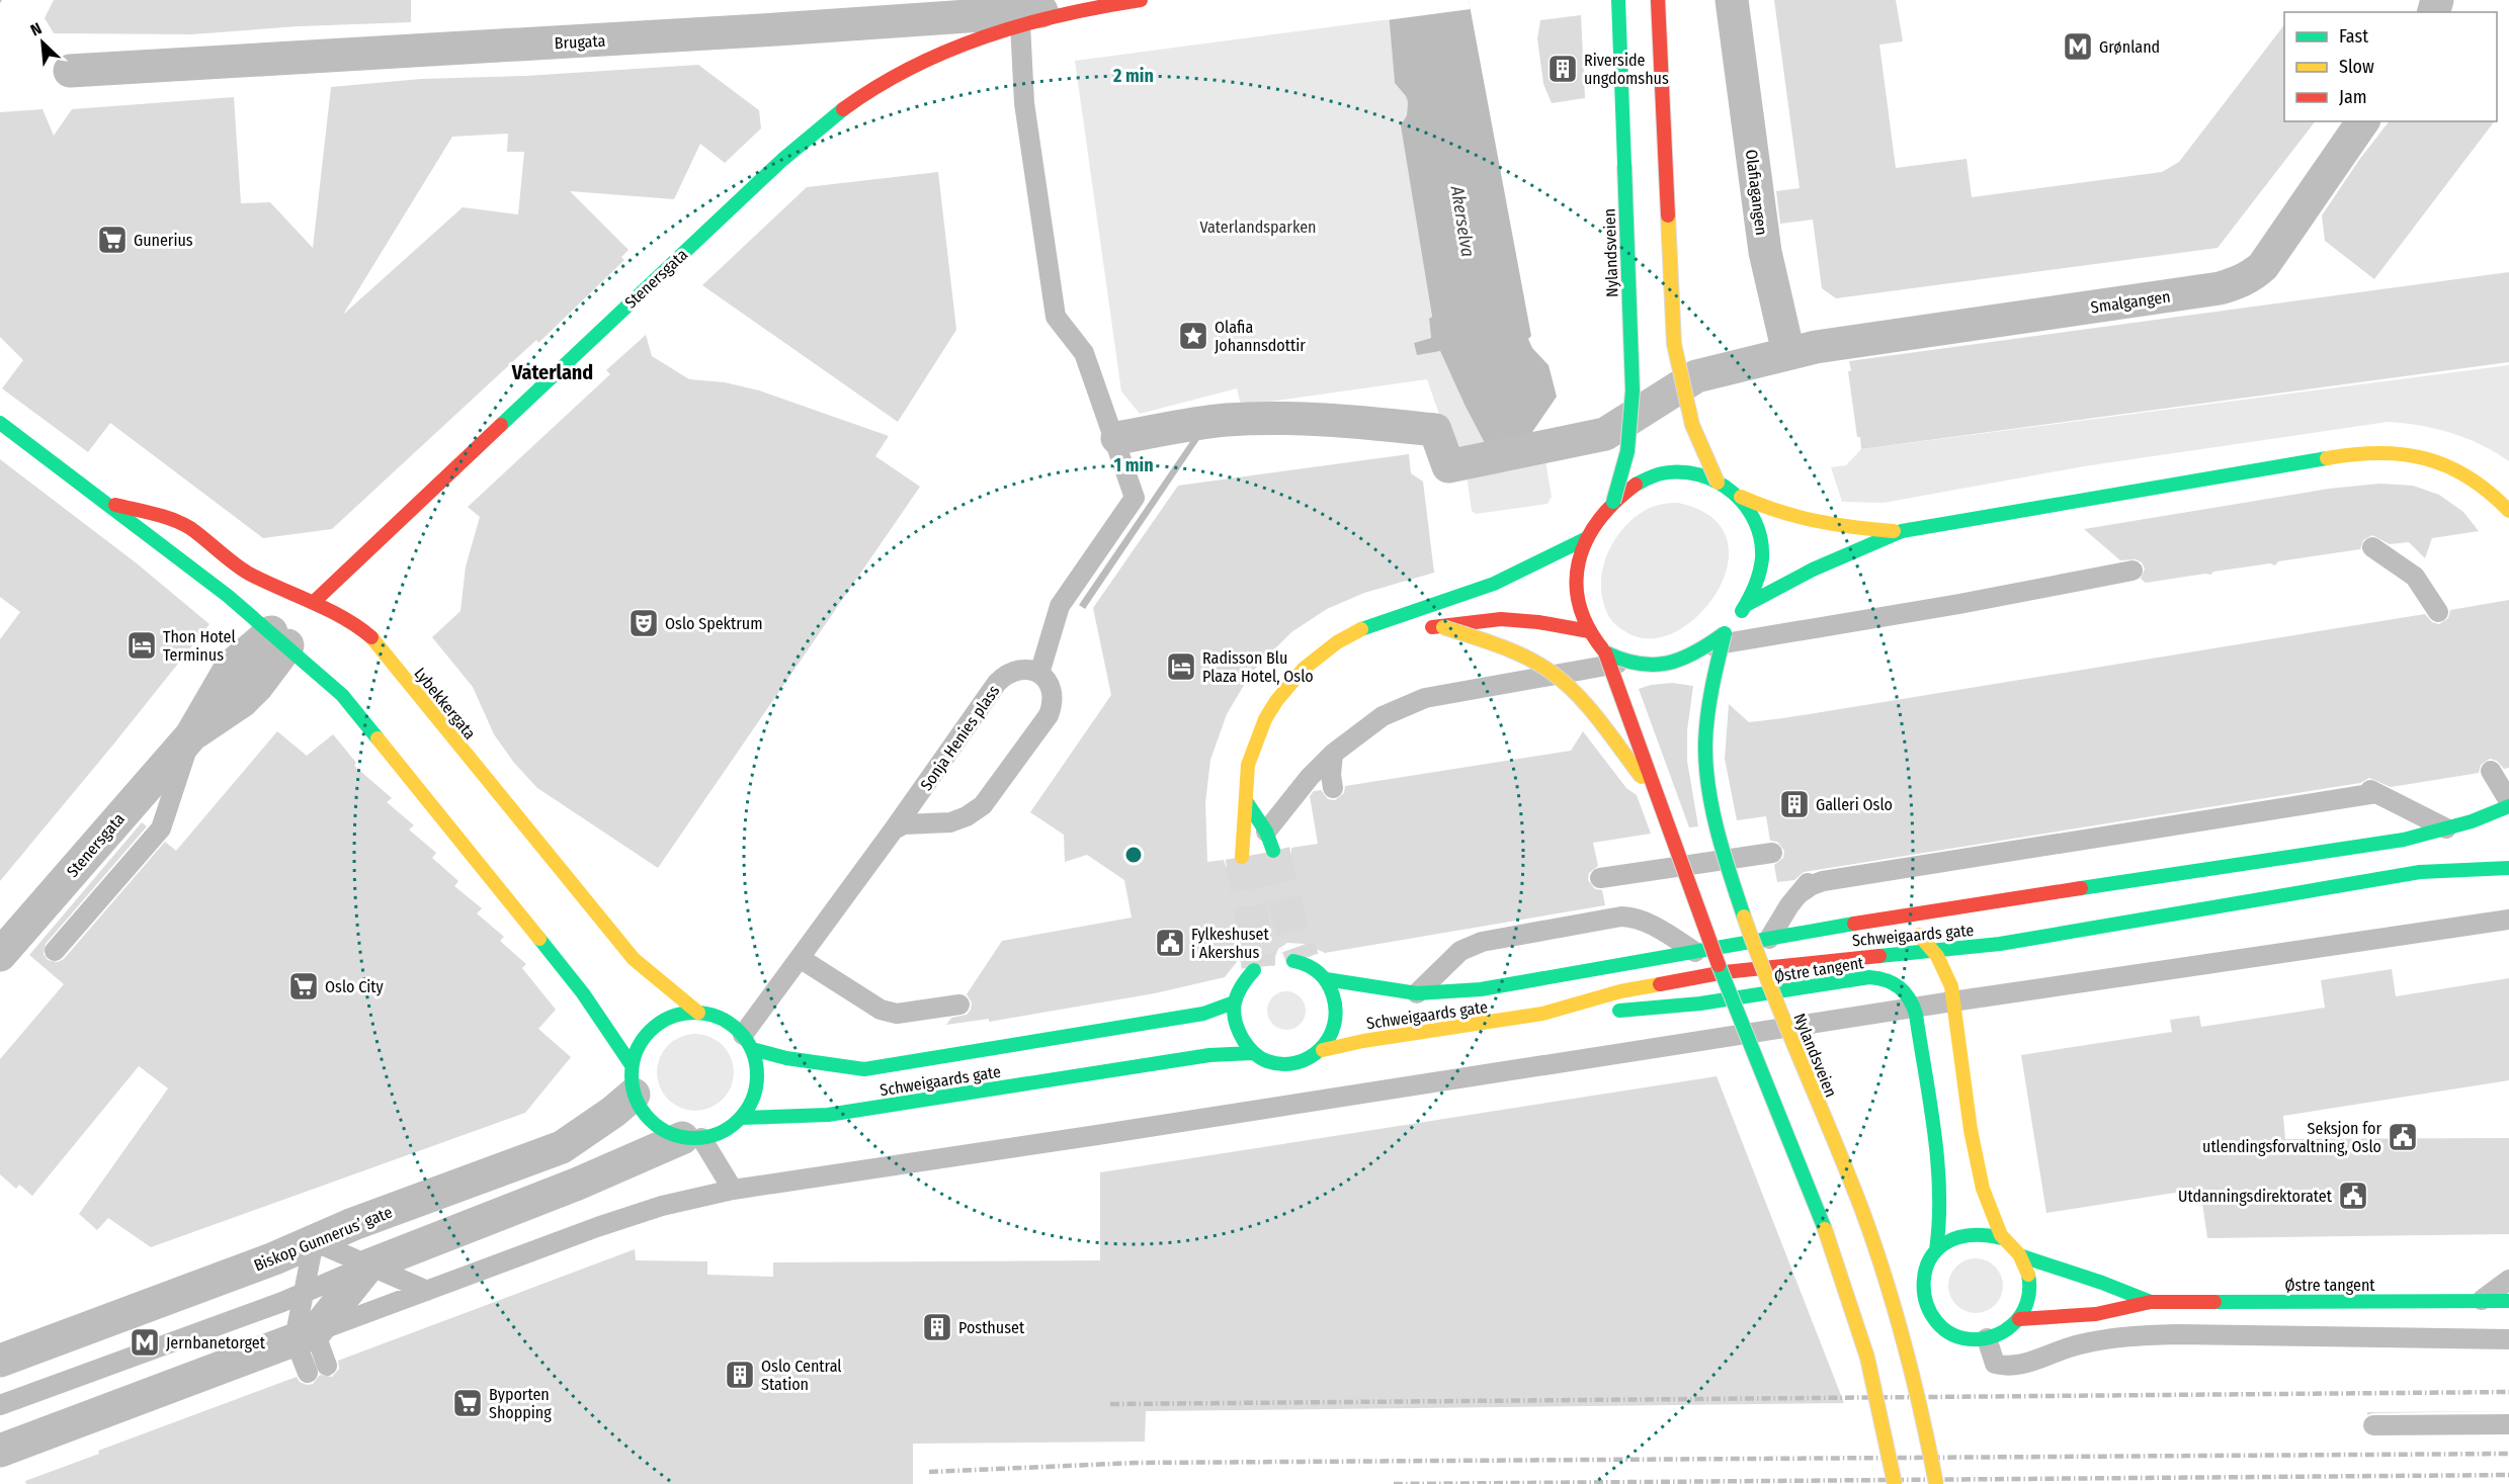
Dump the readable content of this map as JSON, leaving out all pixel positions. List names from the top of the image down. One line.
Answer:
{"streets":{"main road":["Brugata","Nylandsveien","Stenersgata","Lybekkergata","Schweigaards gate","Østre tangent"],"street":["Olafiagangen","Smalgangen","Biskop Gunnerus’ gate"],"lane":["Sonja Henies plass"]},"crossings":[["Brugata","Stenersgata"],["Olafiagangen","Smalgangen"],["Stenersgata","Lybekkergata"],["Lybekkergata","Sonja Henies plass"],["Lybekkergata","Schweigaards gate"],["Lybekkergata","Biskop Gunnerus’ gate"],["Sonja Henies plass","Schweigaards gate"],["Sonja Henies plass","Biskop Gunnerus’ gate"],["Schweigaards gate","Østre tangent"],["Schweigaards gate","Biskop Gunnerus’ gate"]],"districts":["Vaterland"],"water":["Akerselva"],"parks":["Vaterlandsparken"],"places":{"metro station":["Grønland","Jernbanetorget"],"building":["Riverside ungdomshus","Galleri Oslo","Posthuset","Oslo Central Station"],"supermarket":["Gunerius","Oslo City","Byporten Shopping"],"place":["Olafia Johannsdottir"],"theatre":["Oslo Spektrum"],"hotel":["Thon Hotel Terminus","Radisson Blu Plaza Hotel, Oslo"],"public building":["Fylkeshuset i Akershus","Seksjon for utlendingsforvaltning, Oslo","Utdanningsdirektoratet"]},"legend":["Fast","Slow","Jam"],"north":"top left","rings":["2 min","1 min"]}
